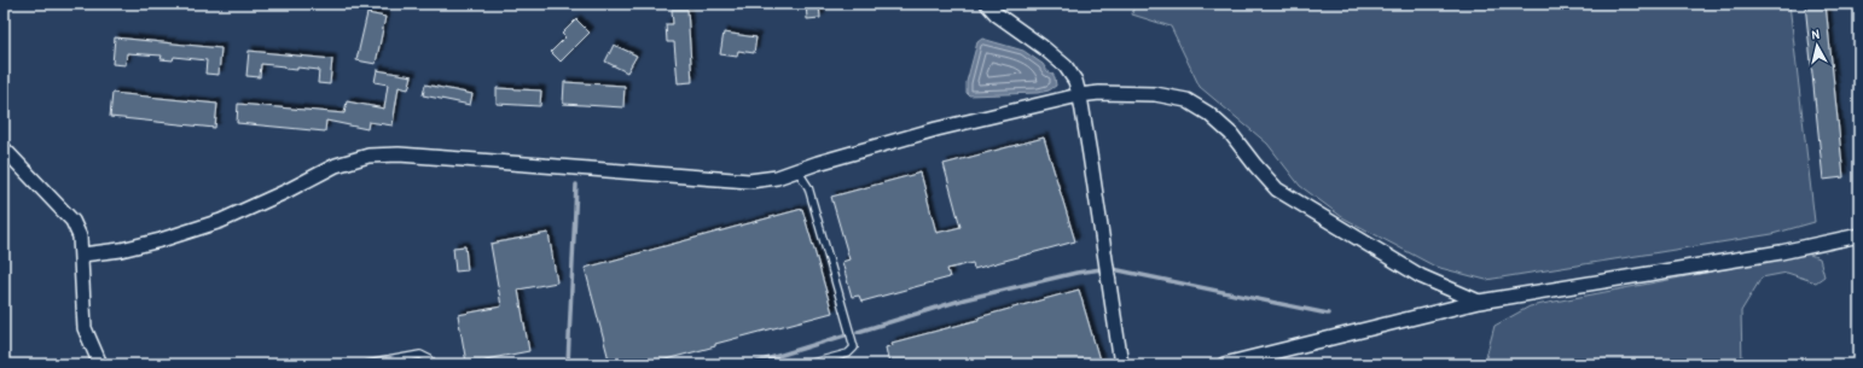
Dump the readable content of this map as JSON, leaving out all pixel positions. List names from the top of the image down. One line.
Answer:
{"north":"top"}
